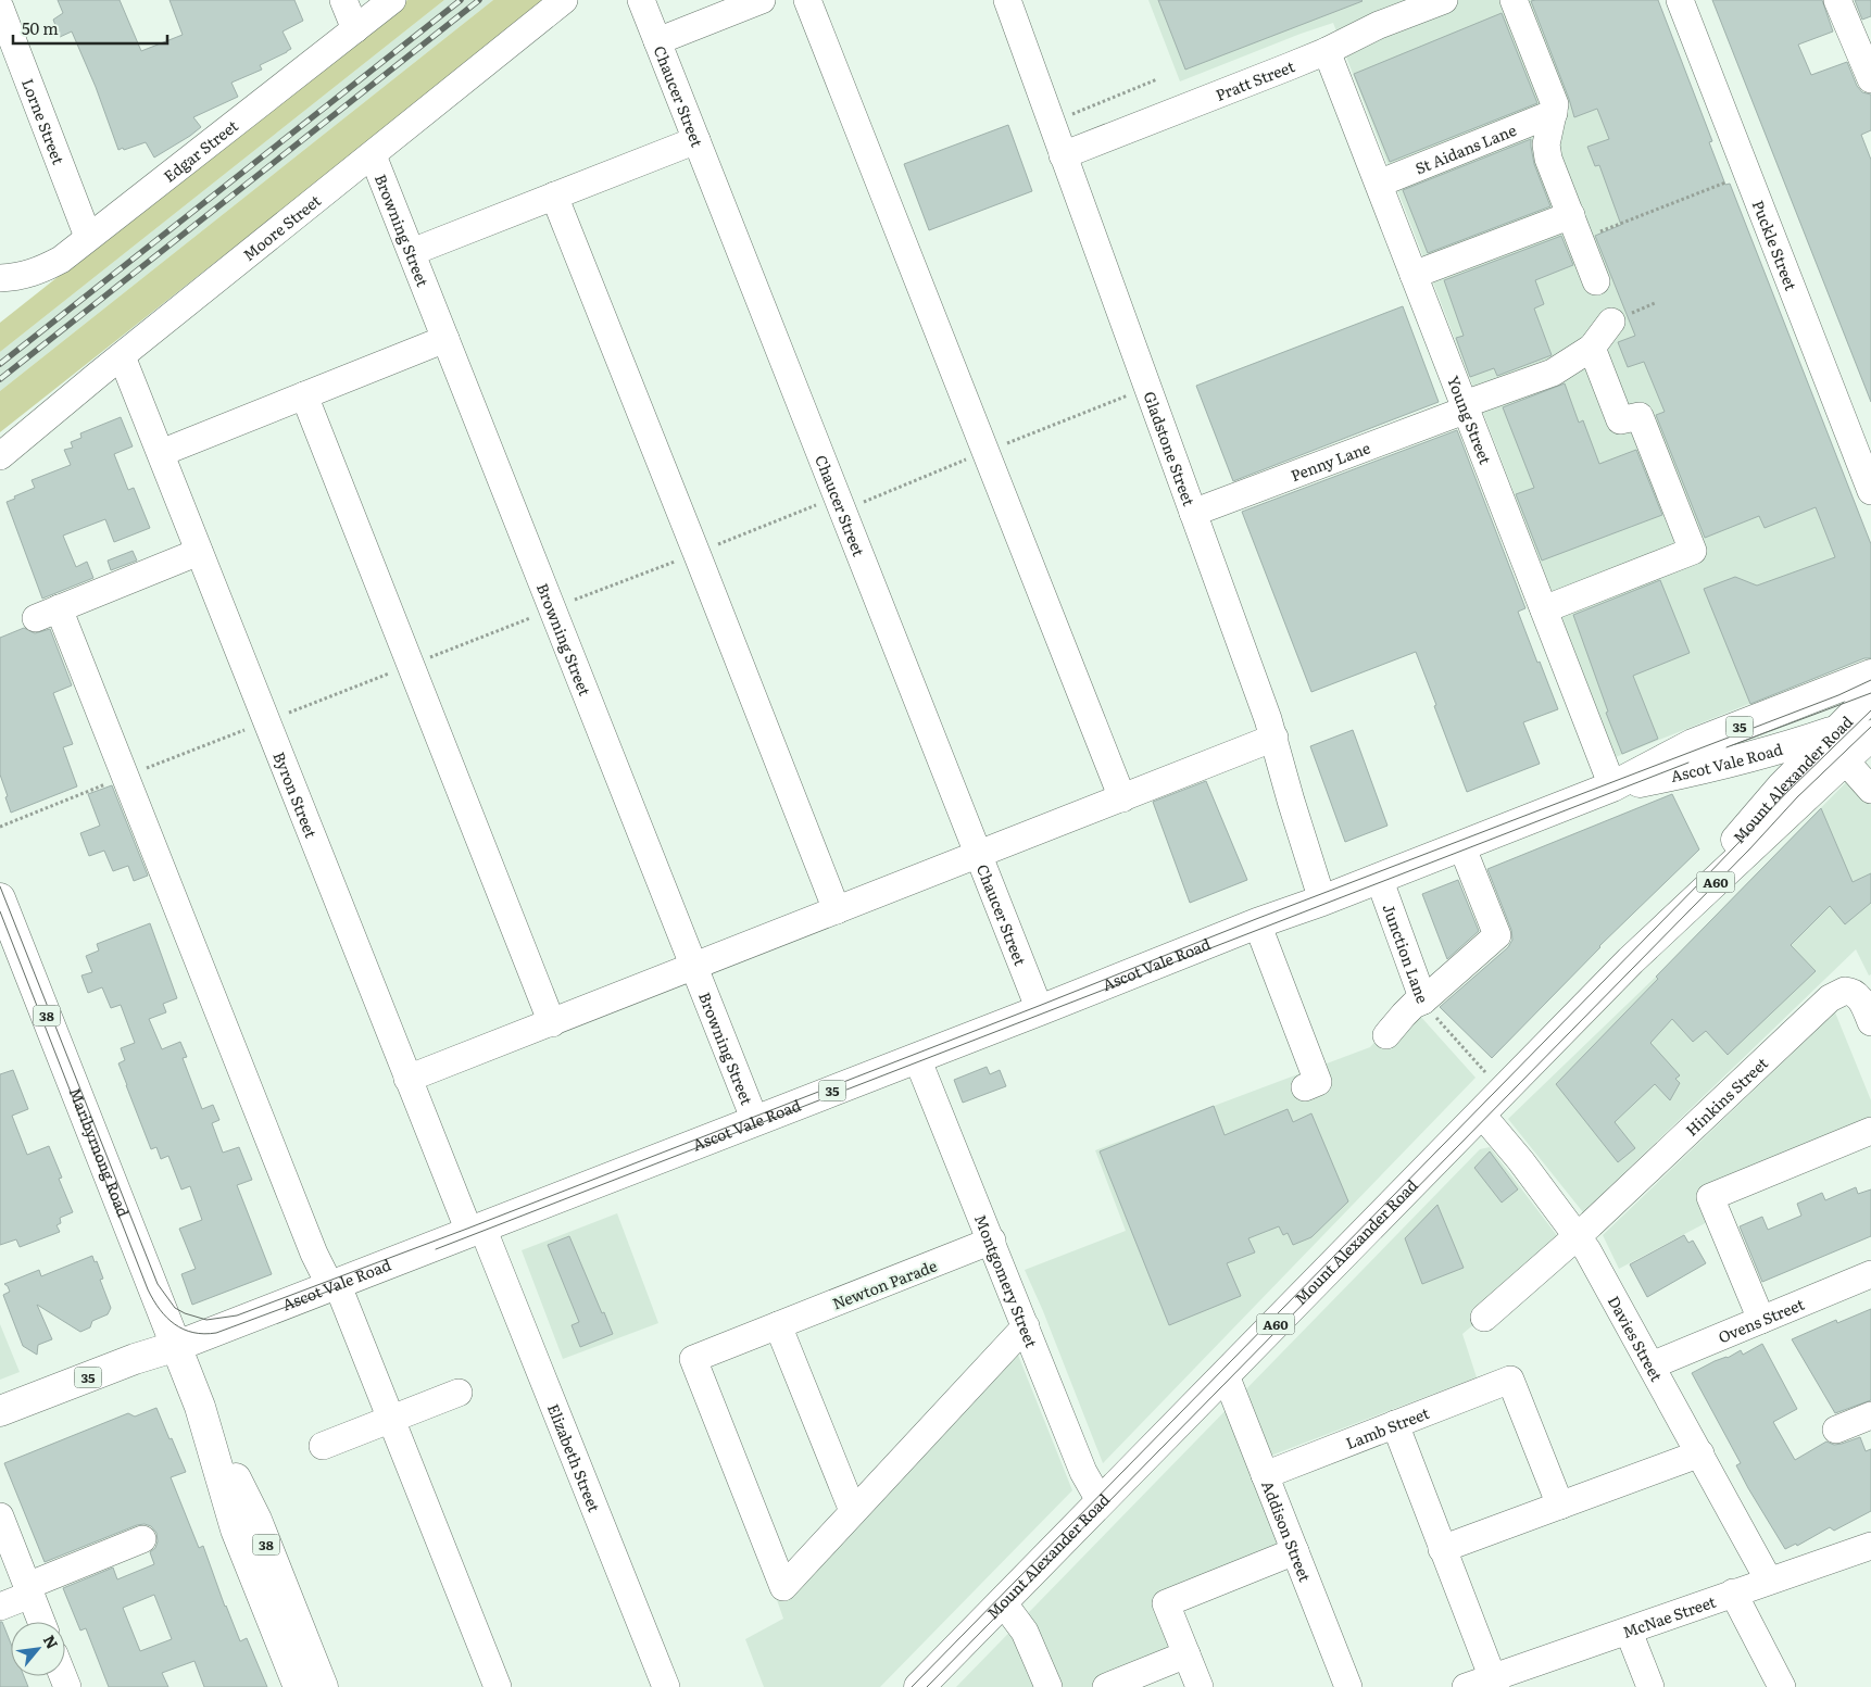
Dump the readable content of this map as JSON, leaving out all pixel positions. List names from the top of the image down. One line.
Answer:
{"streets":{"main road":["35","Ascot Vale Road","Mount Alexander Road","A60","38","Maribyrnong Road"],"street":["Pratt Street","Chaucer Street","Lorne Street","Edgar Street","St Aidans Lane","Moore Street","Browning Street","Puckle Street","Young Street","Gladstone Street","Penny Lane","Byron Street","Junction Lane","Hinkins Street","Montgomery Street","Newton Parade","Ovens Street","Davies Street","Lamb Street","Elizabeth Street","Addison Street","McNae Street"]},"crossings":[["Pratt Street","Young Street"],["Pratt Street","Gladstone Street"],["Chaucer Street","Ascot Vale Road"],["Lorne Street","Edgar Street"],["St Aidans Lane","Young Street"],["Moore Street","Browning Street"],["Moore Street","Byron Street"],["Browning Street","Ascot Vale Road"],["Young Street","Penny Lane"],["Young Street","Ascot Vale Road"],["Gladstone Street","Penny Lane"],["Gladstone Street","Ascot Vale Road"],["Ascot Vale Road","Mount Alexander Road"],["Ascot Vale Road","Byron Street"],["Ascot Vale Road","Junction Lane"],["Ascot Vale Road","Maribyrnong Road"],["Ascot Vale Road","Montgomery Street"],["Ascot Vale Road","Elizabeth Street"],["Mount Alexander Road","Montgomery Street"],["Mount Alexander Road","Davies Street"],["Mount Alexander Road","Addison Street"],["Byron Street","Elizabeth Street"],["Hinkins Street","Davies Street"],["Montgomery Street","Newton Parade"],["Ovens Street","Davies Street"],["Davies Street","McNae Street"],["Lamb Street","Addison Street"]],"scale_bar":"50 m","north":"top right"}
